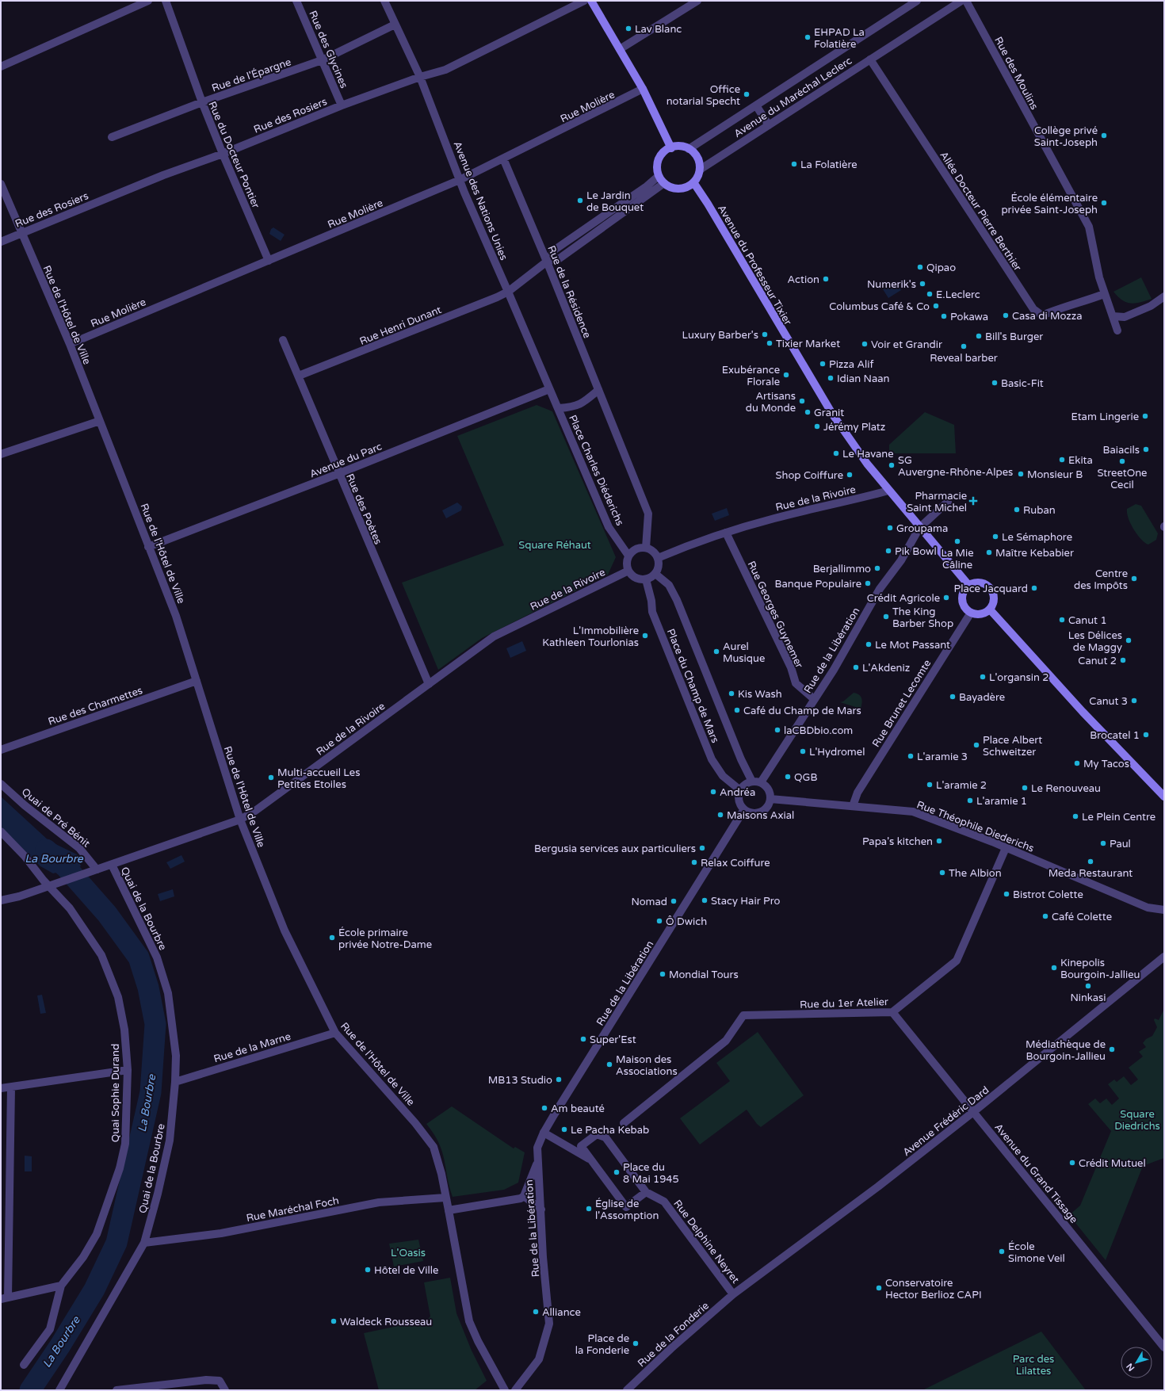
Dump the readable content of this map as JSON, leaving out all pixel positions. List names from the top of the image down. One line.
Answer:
{"streets":{"main road":["Avenue du Professeur Tixier"],"street":["Rue des Glycines","Rue des Moulins","Rue de l'Épargne","Avenue du Maréchal Leclerc","Rue Molière","Rue des Rosiers","Rue du Docteur Pontier","Avenue des Nations Unies","Allée Docteur Pierre Berthier","Rue de la Résidence","Rue de l'Hôtel de Ville","Rue Henri Dunant","Avenue du Parc","Place Charles Diéderichs","Rue de la Rivoire","Rue des Poètes","Rue Georges Guynemer","Rue de la Libération","Place du Champ de Mars","Rue Brunet Lecomte","Rue des Charmettes","Quai de Pré Bénit","Rue Théophile Diederichs","Quai de la Bourbre","Rue du 1er Atelier","Rue de la Marne","Quai Sophie Durand","Avenue Frédéric Dard","Avenue du Grand Tissage","Rue Maréchal Foch","Rue Delphine Neyret","Rue de la Fonderie"]},"crossings":[["Rue des Glycines","Rue de l'Épargne"],["Rue des Glycines","Rue des Rosiers"],["Rue des Moulins","Allée Docteur Pierre Berthier"],["Rue de l'Épargne","Rue du Docteur Pontier"],["Rue de l'Épargne","Avenue des Nations Unies"],["Avenue du Maréchal Leclerc","Allée Docteur Pierre Berthier"],["Avenue du Maréchal Leclerc","Avenue du Professeur Tixier"],["Rue Molière","Rue du Docteur Pontier"],["Rue Molière","Avenue des Nations Unies"],["Rue Molière","Rue de la Résidence"],["Rue Molière","Rue de l'Hôtel de Ville"],["Rue des Rosiers","Rue du Docteur Pontier"],["Rue des Rosiers","Avenue des Nations Unies"],["Rue des Rosiers","Rue de l'Hôtel de Ville"],["Avenue des Nations Unies","Rue Henri Dunant"],["Avenue des Nations Unies","Avenue du Parc"],["Avenue des Nations Unies","Place Charles Diéderichs"],["Avenue du Professeur Tixier","Rue de la Rivoire"],["Avenue du Professeur Tixier","Rue de la Libération"],["Avenue du Professeur Tixier","Rue Brunet Lecomte"],["Rue de l'Hôtel de Ville","Avenue du Parc"],["Rue de l'Hôtel de Ville","Rue de la Rivoire"],["Rue de l'Hôtel de Ville","Rue des Charmettes"],["Rue de l'Hôtel de Ville","Rue de la Marne"],["Rue de l'Hôtel de Ville","Rue Maréchal Foch"],["Rue Henri Dunant","Rue des Poètes"],["Avenue du Parc","Rue des Poètes"],["Place Charles Diéderichs","Rue de la Rivoire"],["Place Charles Diéderichs","Place du Champ de Mars"],["Rue de la Rivoire","Rue des Poètes"],["Rue de la Rivoire","Rue Georges Guynemer"],["Rue de la Rivoire","Place du Champ de Mars"],["Rue de la Rivoire","Quai de Pré Bénit"],["Rue de la Rivoire","Quai de la Bourbre"],["Rue de la Rivoire","Quai Sophie Durand"],["Rue Georges Guynemer","Rue de la Libération"],["Rue de la Libération","Place du Champ de Mars"],["Rue de la Libération","Rue Théophile Diederichs"],["Place du Champ de Mars","Rue Théophile Diederichs"],["Rue Brunet Lecomte","Rue Théophile Diederichs"],["Rue Théophile Diederichs","Rue du 1er Atelier"],["Quai de la Bourbre","Rue de la Marne"],["Quai de la Bourbre","Rue Maréchal Foch"],["Rue du 1er Atelier","Avenue du Grand Tissage"],["Avenue Frédéric Dard","Avenue du Grand Tissage"],["Avenue Frédéric Dard","Rue Delphine Neyret"],["Avenue Frédéric Dard","Rue de la Fonderie"],["Rue Delphine Neyret","Rue de la Fonderie"]],"water":["La Bourbre"],"parks":["Square Réhaut","Square Diedrichs","L'Oasis","Parc des Lilattes"],"places":{"other":["Lav Blanc","EHPAD La Folatière","Office notarial Specht","Collège privé Saint-Joseph","La Folatière","Le Jardin de Bouquet","École élémentaire privée Saint-Joseph","Qipao","Action","Numerik's","E.Leclerc","Columbus Café & Co","Casa di Mozza","Pokawa","Luxury Barber's","Bill's Burger","Tixier Market","Voir et Grandir","Reveal barber","Pizza Alif","Exubérance Florale","Idian Naan","Basic-Fit","Artisans du Monde","Granit","Etam Lingerie","Jérémy Platz","Baiacils","Le Havane","Ekita","StreetOne Cecil","SG Auvergne-Rhône-Alpes","Monsieur B","Shop Coiffure","Ruban","Groupama","Le Sémaphore","La Mie Câline","Pik Bowl","Maître Kebabier","Berjallimmo","Centre des Impôts","Banque Populaire","Place Jacquard","Crédit Agricole","The King Barber Shop","Canut 1","L'Immobilière Kathleen Tourlonias","Les Délices de Maggy","Le Mot Passant","Aurel Musique","Canut 2","L'Akdeniz","L'organsin 2","Kis Wash","Bayadère","Canut 3","Café du Champ de Mars","laCBDbio.com","Brocatel 1","Place Albert Schweitzer","L'Hydromel","L'aramie 3","My Tacos","QGB","Multi-accueil Les Petites Etoiles","L'aramie 2","Le Renouveau","Andréa","L'aramie 1","Maisons Axial","Le Plein Centre","Papa's kitchen","Paul","Bergusia services aux particuliers","Meda Restaurant","Relax Coiffure","The Albion","Bistrot Colette","Stacy Hair Pro","Nomad","Café Colette","Ô Dwich","École primaire privée Notre-Dame","Kinepolis Bourgoin-Jallieu","Mondial Tours","Ninkasi","Super'Est","Médiathèque de Bourgoin-Jallieu","Maison des Associations","MB13 Studio","Am beauté","Le Pacha Kebab","Crédit Mutuel","Place du 8 Mai 1945","Église de l'Assomption","École Simone Veil","Hôtel de Ville","Conservatoire Hector Berlioz CAPI","Alliance","Waldeck Rousseau","Place de la Fonderie"],"health":["Pharmacie Saint Michel"]},"north":"bottom left"}
